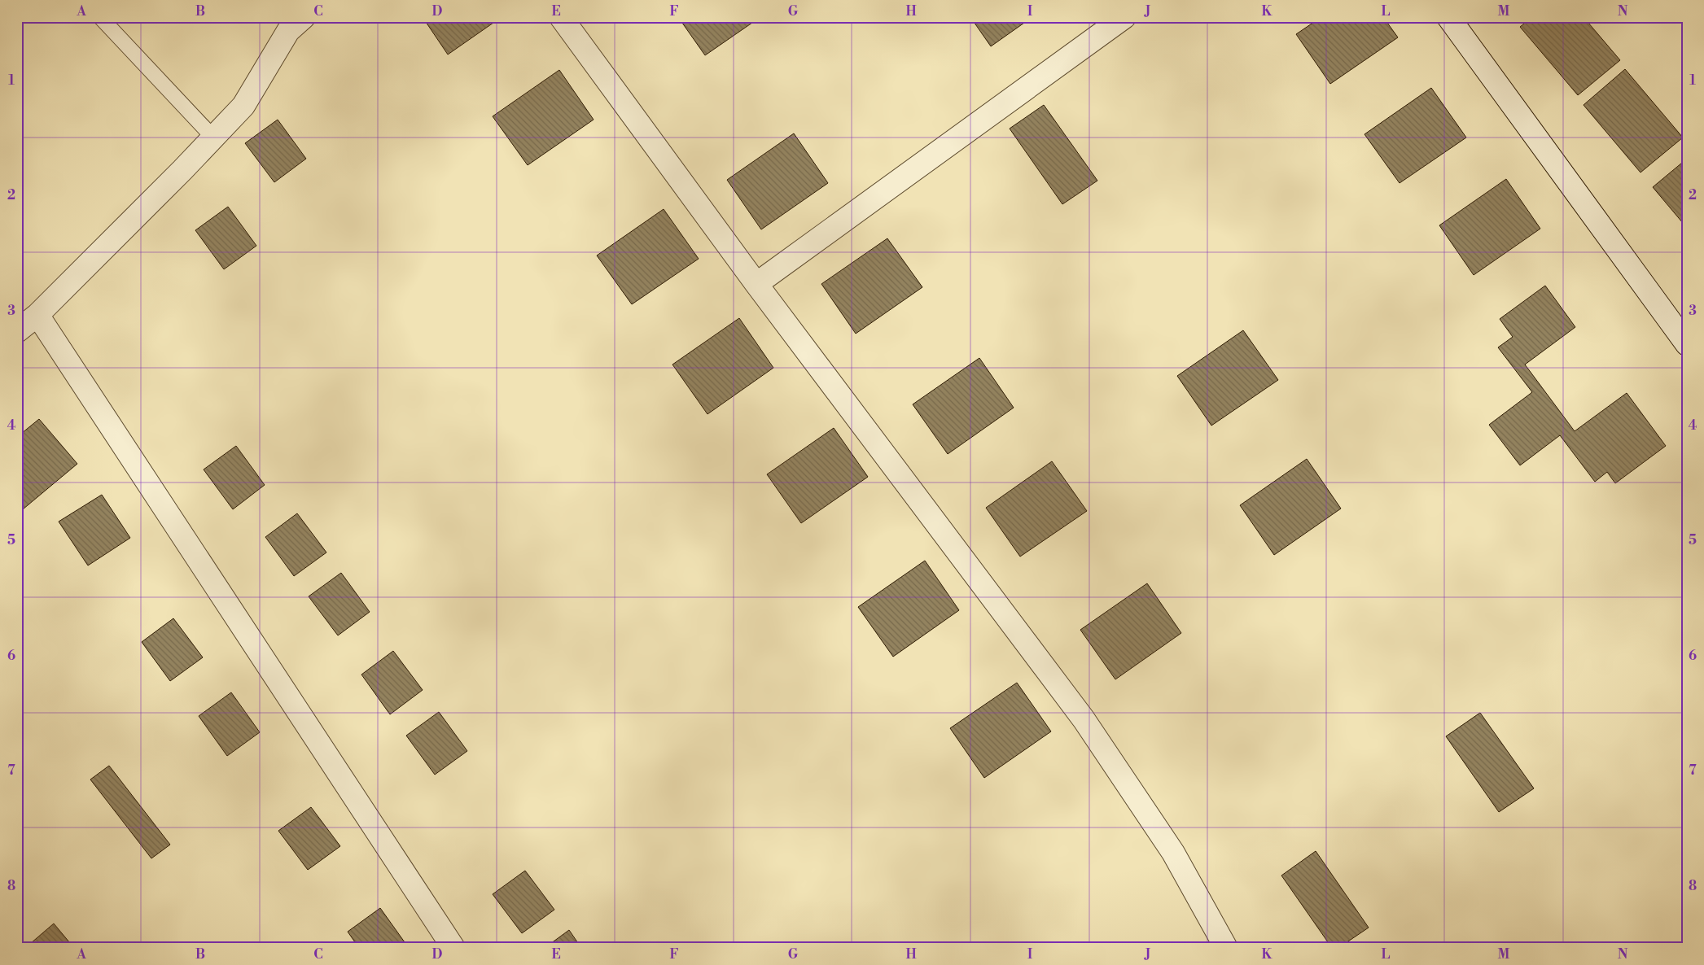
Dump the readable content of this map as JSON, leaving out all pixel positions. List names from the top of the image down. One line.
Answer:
{"grid":{"columns":["A","B","C","D","E","F","G","H","I","J","K","L","M","N"],"rows":["1","2","3","4","5","6","7","8"]}}
